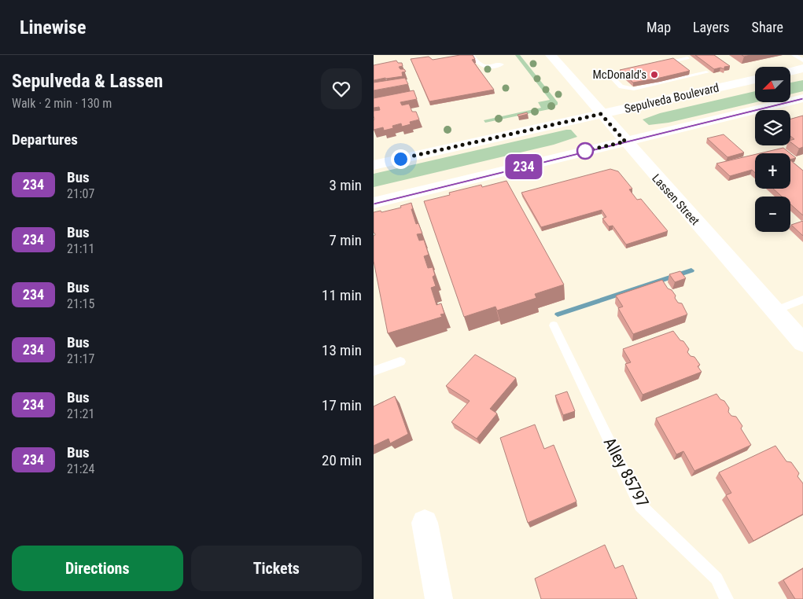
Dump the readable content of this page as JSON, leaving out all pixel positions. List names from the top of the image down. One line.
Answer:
{"streets":{"main road":["Sepulveda Boulevard","Lassen Street"],"lane":["Alley 85797"]},"crossings":[["Sepulveda Boulevard","Lassen Street"]],"places":["McDonald's"],"lines":["bus line 234"],"north":"bottom left","page":{"header":"Linewise","nav":["Map","Layers","Share"],"heading":[["Sepulveda & Lassen","Walk · 2 min · 130 m"],"Departures"],"on_map":"234","map_buttons":["+","−"],"list":[{"mark":"234","name":"Bus","note":"21:07","value":"3 min"},{"mark":"234","name":"Bus","note":"21:11","value":"7 min"},{"mark":"234","name":"Bus","note":"21:15","value":"11 min"},{"mark":"234","name":"Bus","note":"21:17","value":"13 min"},{"mark":"234","name":"Bus","note":"21:21","value":"17 min"},{"mark":"234","name":"Bus","note":"21:24","value":"20 min"}],"buttons":["Directions","Tickets"]}}
